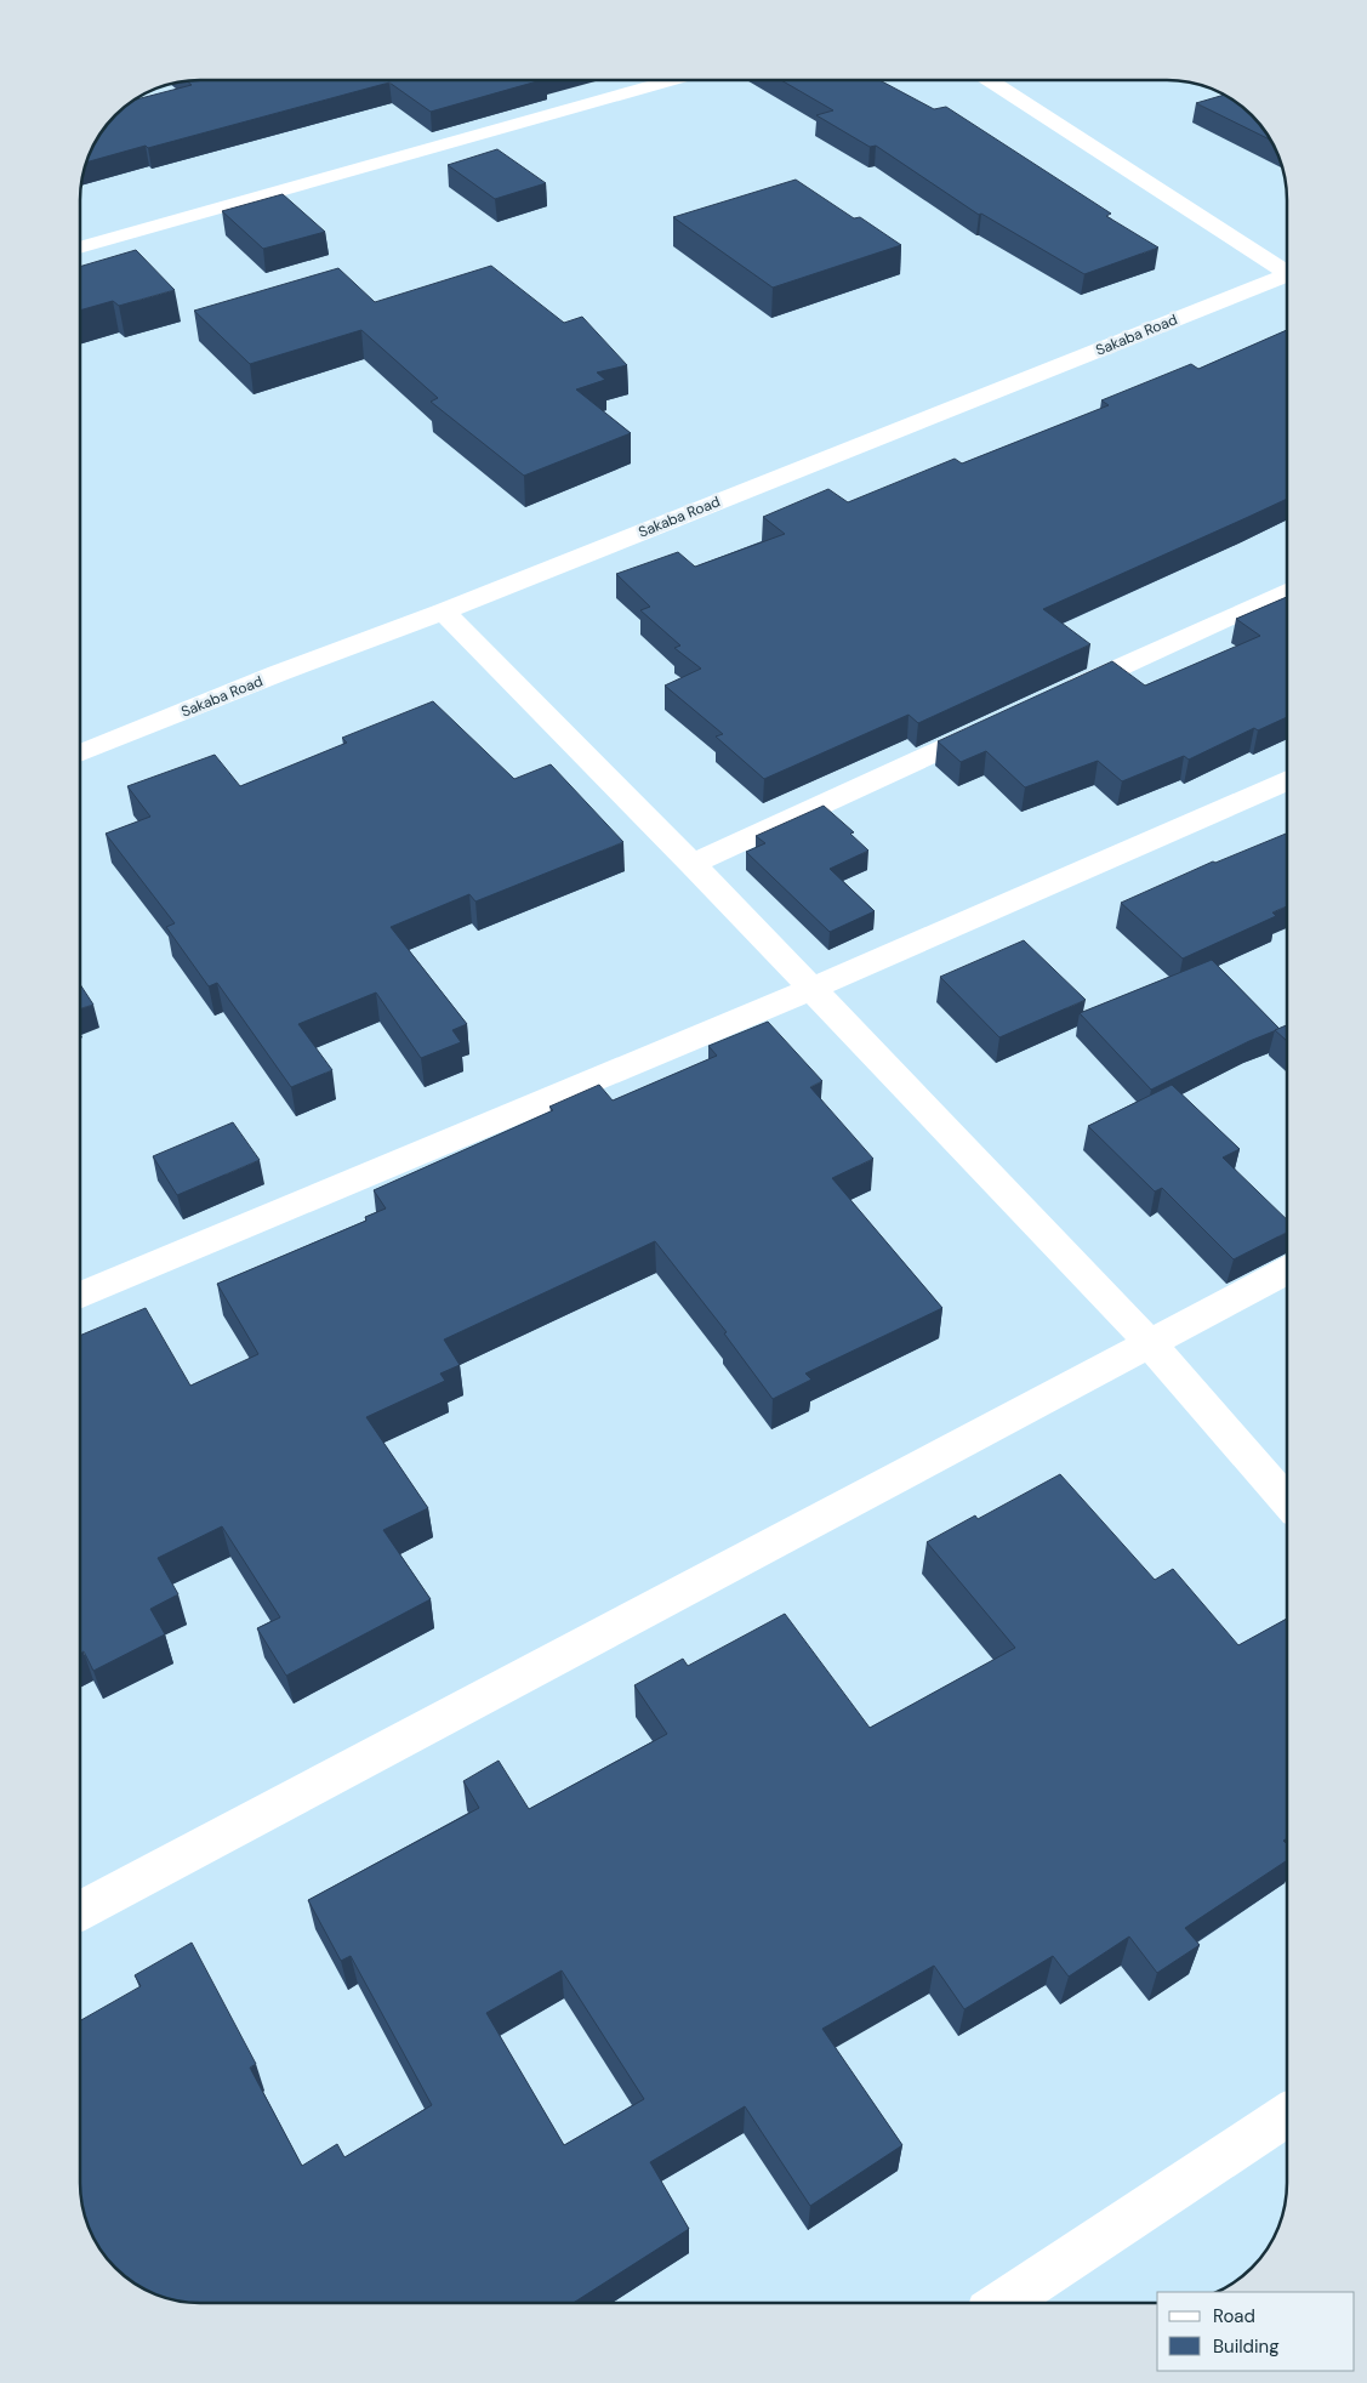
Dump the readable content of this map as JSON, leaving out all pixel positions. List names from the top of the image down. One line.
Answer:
{"streets":{"street":["Sakaba Road"]},"legend":["Road","Building"]}
